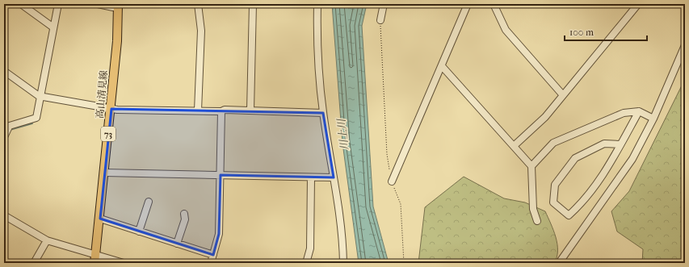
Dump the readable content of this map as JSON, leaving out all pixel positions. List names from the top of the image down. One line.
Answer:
{"streets":{"main road":["高山清見線","73"]},"water":["川上川"],"scale_bar":"100 m"}
